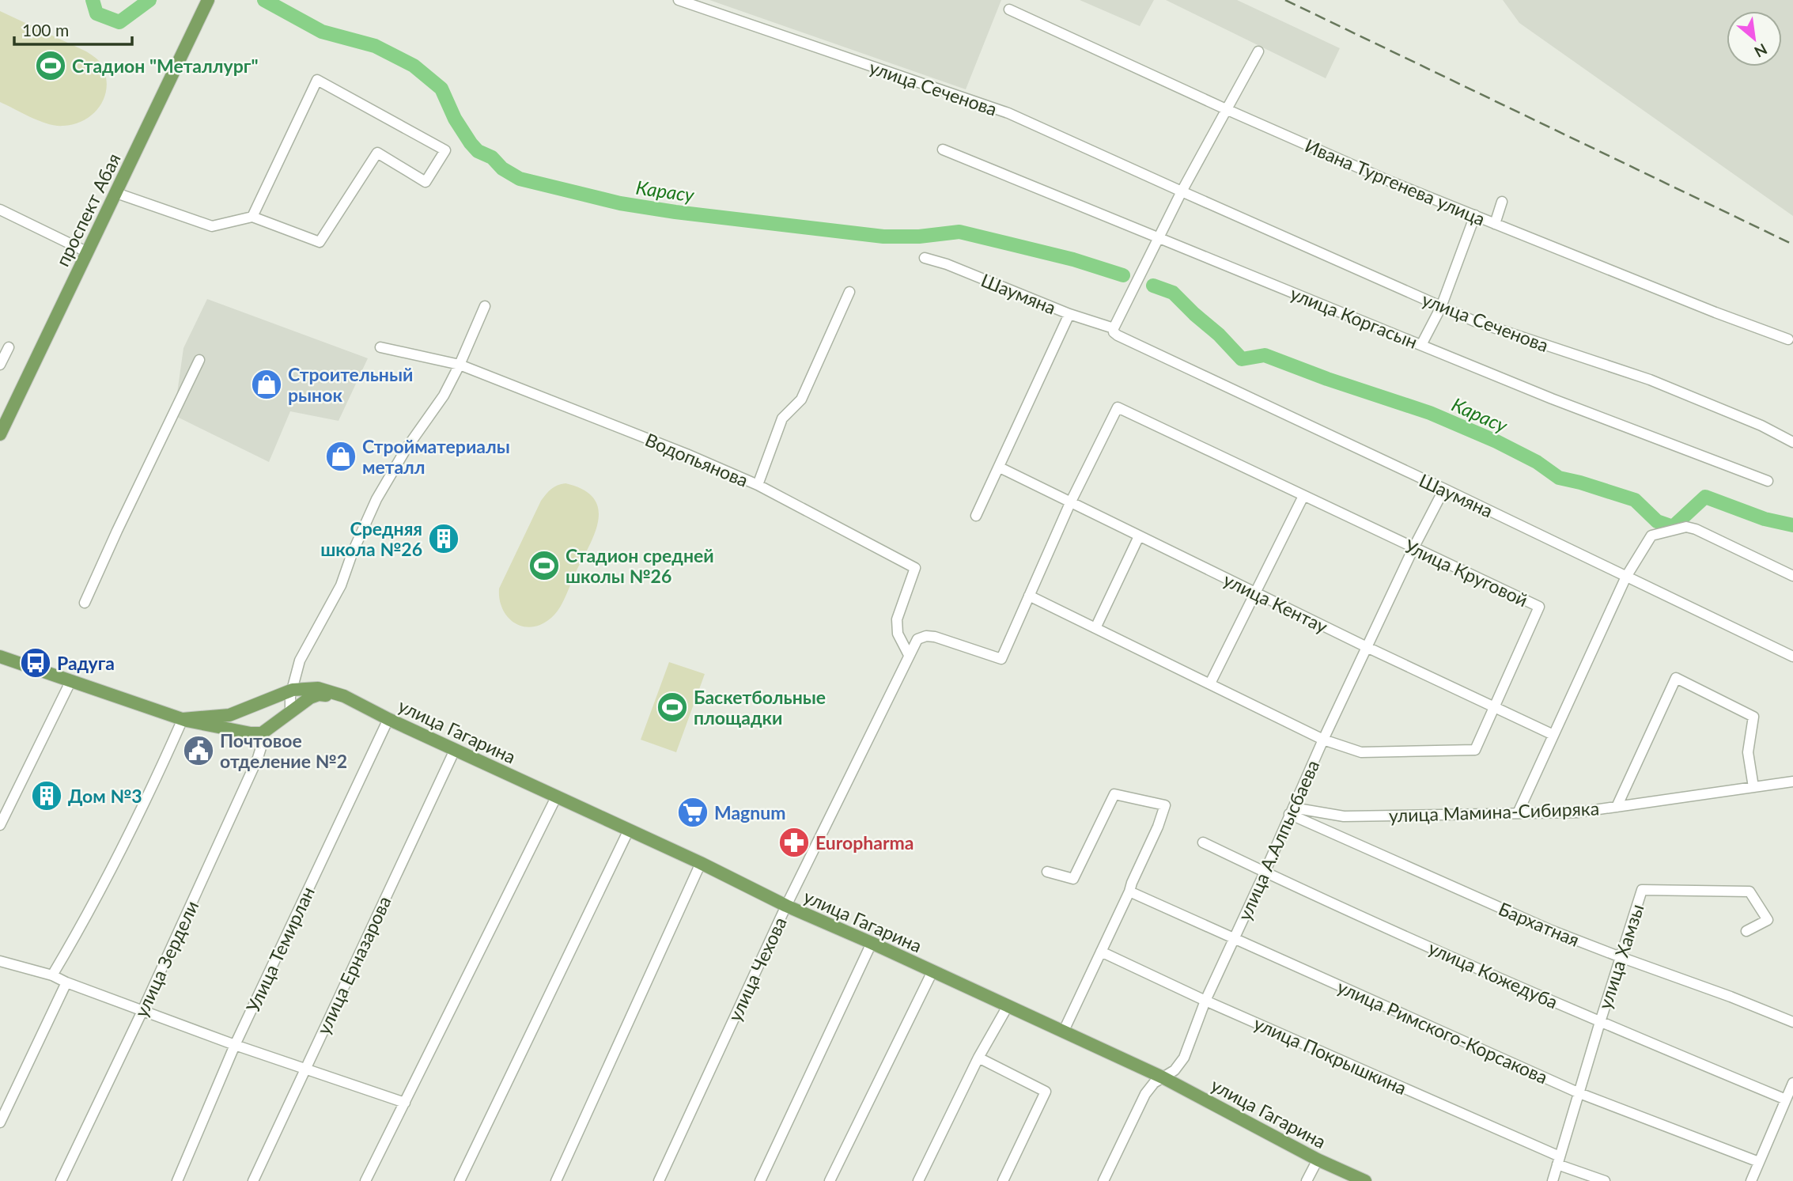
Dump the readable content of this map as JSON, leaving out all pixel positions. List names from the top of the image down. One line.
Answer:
{"streets":{"main road":["проспект Абая","улица Гагарина"],"street":["улица Сеченова","Ивана Тургенева улица","Шаумяна","улица Коргасын","Водопьянова","Улица Круговой","улица Кентау","улица Мамина-Сибиряка","улица А.Алпысбаева","Бархатная","Улица Темирлан","улица Хамзы","улица Зердели","улица Ерназарова","улица Чехова","улица Кожедуба","улица Римского-Корсакова","улица Покрышкина"]},"crossings":[["Шаумяна","улица А.Алпысбаева"],["Водопьянова","улица Чехова"],["Улица Круговой","улица Кентау"],["Улица Круговой","улица А.Алпысбаева"],["Улица Круговой","улица Чехова"],["улица Кентау","улица А.Алпысбаева"],["улица Гагарина","улица А.Алпысбаева"],["улица Гагарина","Улица Темирлан"],["улица Гагарина","улица Зердели"],["улица Гагарина","улица Ерназарова"],["улица Гагарина","улица Чехова"],["улица Мамина-Сибиряка","улица А.Алпысбаева"],["улица Мамина-Сибиряка","Бархатная"],["улица А.Алпысбаева","Бархатная"],["улица А.Алпысбаева","улица Кожедуба"],["улица А.Алпысбаева","улица Римского-Корсакова"],["улица А.Алпысбаева","улица Покрышкина"],["Бархатная","улица Хамзы"],["улица Хамзы","улица Кожедуба"],["улица Хамзы","улица Римского-Корсакова"],["улица Хамзы","улица Покрышкина"]],"water":["Карасу"],"places":{"sports":["Стадион \"Металлург\"","Стадион средней школы №26","Баскетбольные площадки"],"shop":["Строительный рынок","Стройматериалы металл"],"building":["Средняя школа №26","Дом №3"],"bus stop":["Радуга"],"public building":["Почтовое отделение №2"],"supermarket":["Magnum"],"pharmacy":["Europharma"]},"scale_bar":"100 m","north":"bottom right"}
